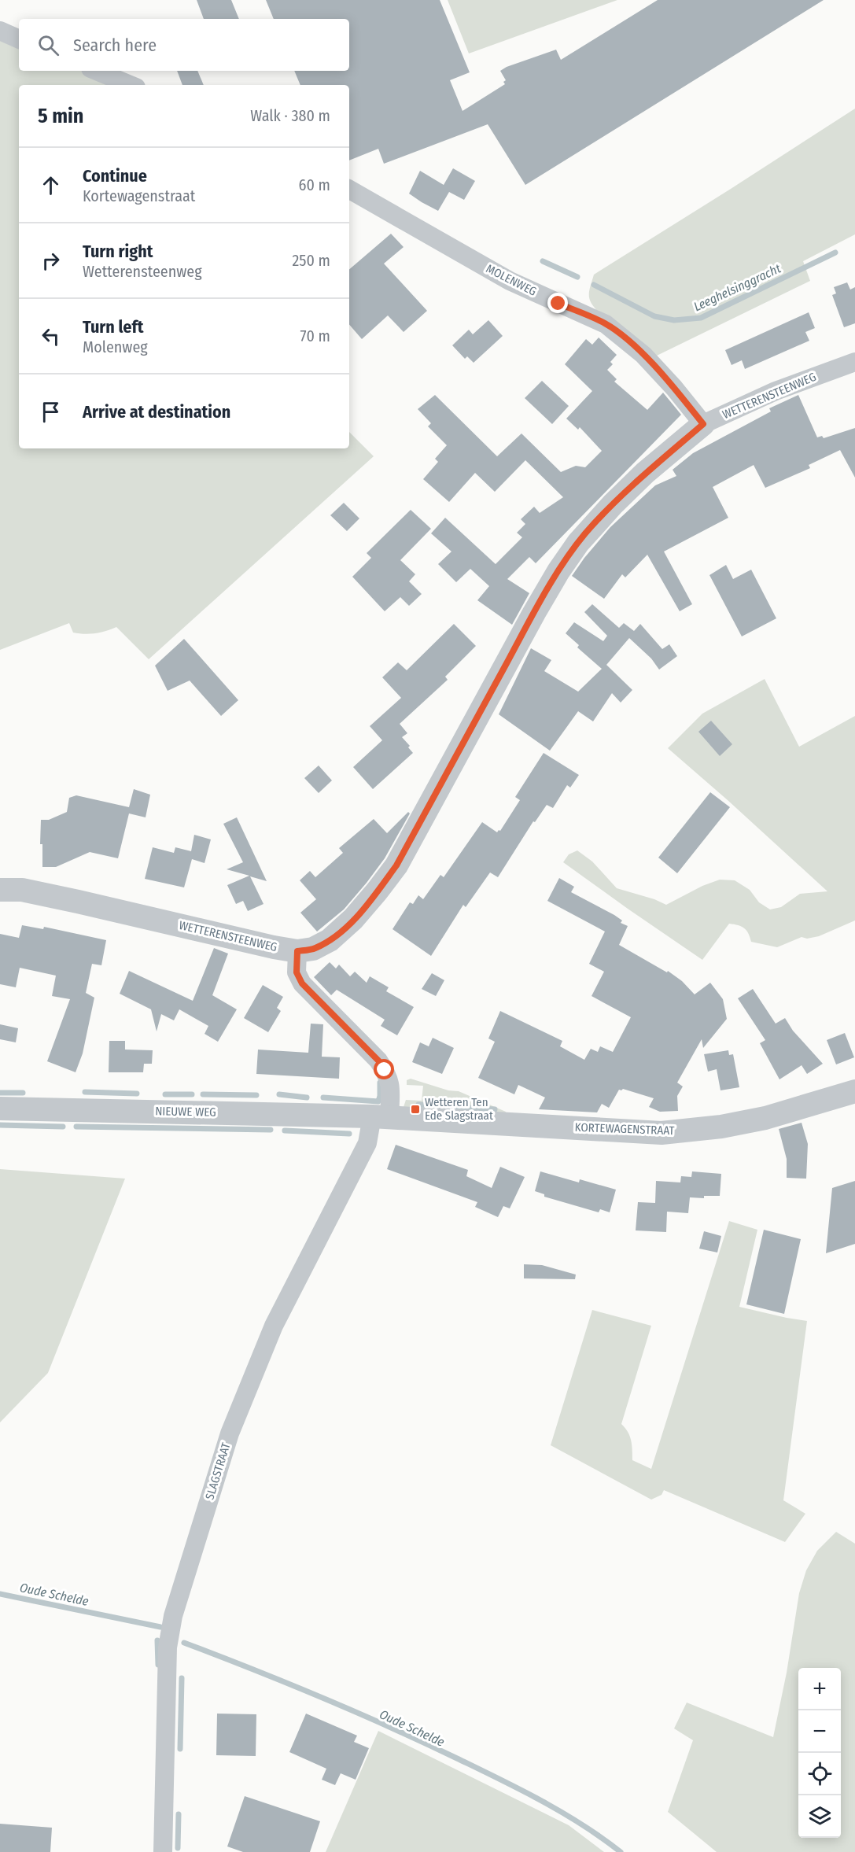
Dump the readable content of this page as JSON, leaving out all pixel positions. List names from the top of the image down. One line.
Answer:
{"streets":{"street":["MOLENWEG","WETTERENSTEENWEG","NIEUWE WEG","KORTEWAGENSTRAAT","SLAGSTRAAT"]},"crossings":[["MOLENWEG","WETTERENSTEENWEG"],["NIEUWE WEG","KORTEWAGENSTRAAT"],["NIEUWE WEG","SLAGSTRAAT"],["KORTEWAGENSTRAAT","SLAGSTRAAT"]],"water":["Leeghelsinggracht","Oude Schelde"],"places":{"transit":["Wetteren Ten Ede Slagstraat"]},"page":{"search":"Search here","heading":["5 min","Walk · 380 m"],"list":[["Continue","Kortewagenstraat","60 m"],["Turn right","Wetterensteenweg","250 m"],["Turn left","Molenweg","70 m"],"Arrive at destination"],"map_buttons":["+","−"]}}
